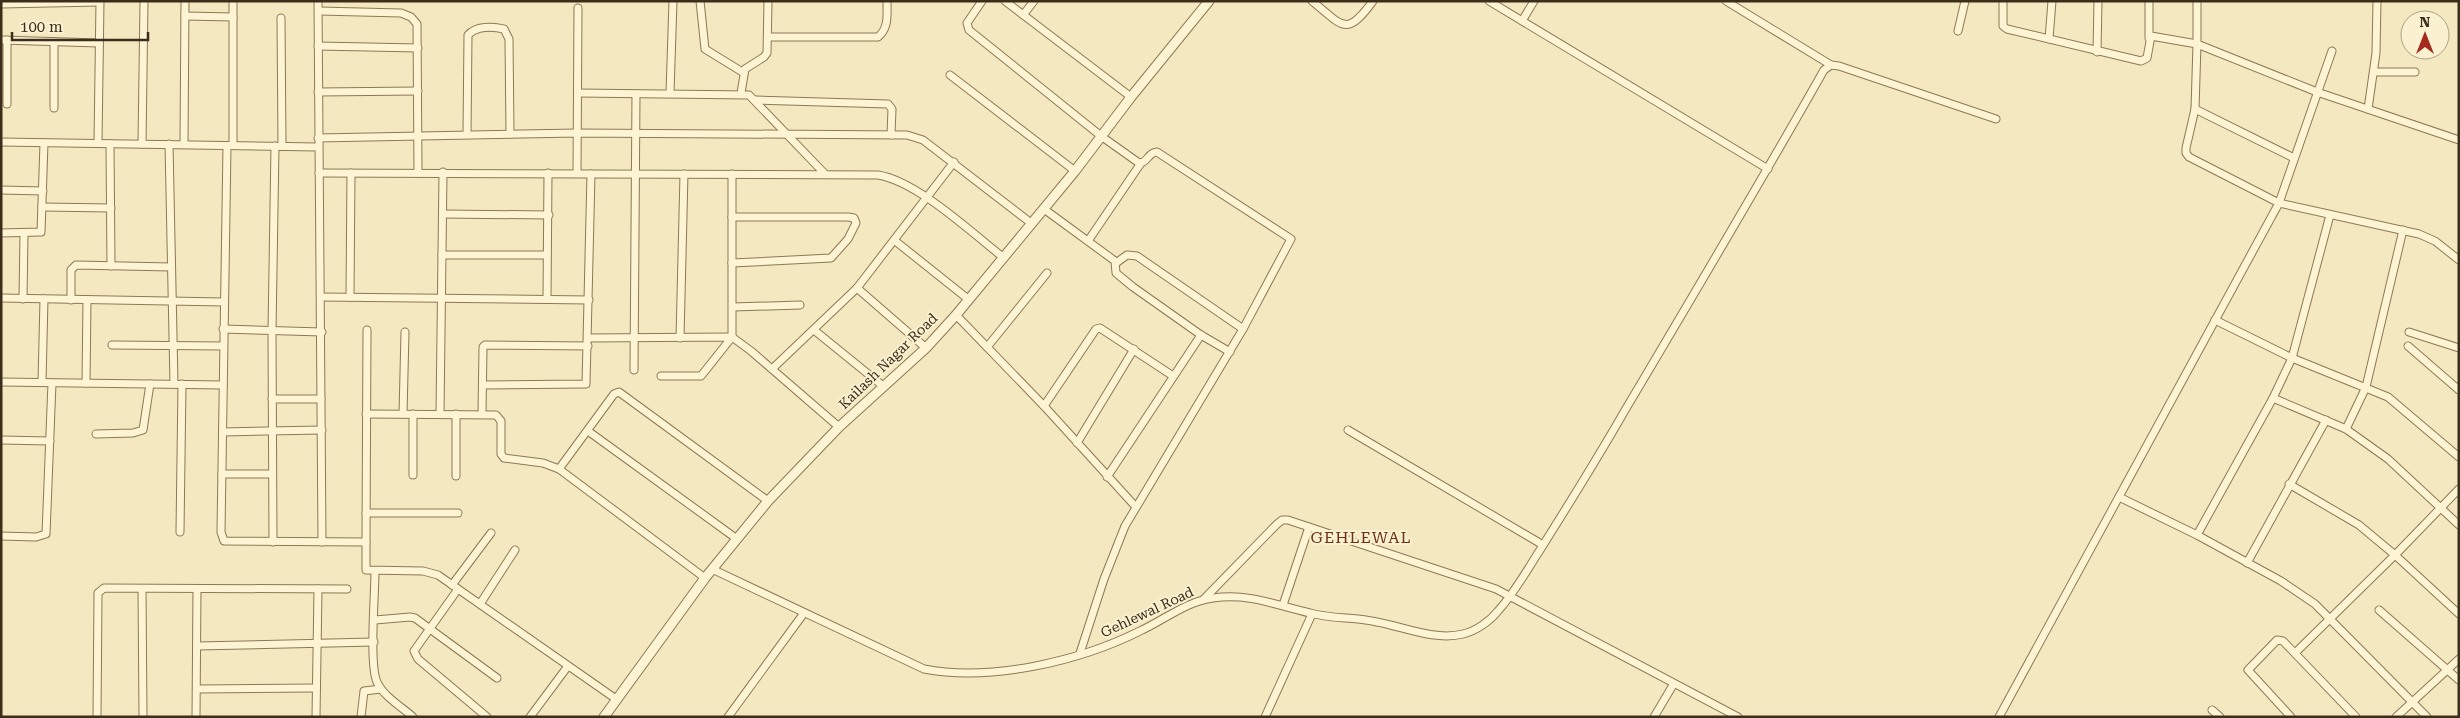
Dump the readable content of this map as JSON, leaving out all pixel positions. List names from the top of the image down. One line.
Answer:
{"streets":{"street":["Kailash Nagar Road","Gehlewal Road"]},"crossings":[["Kailash Nagar Road","Gehlewal Road"]],"districts":["GEHLEWAL"],"scale_bar":"100 m","north":"top"}
